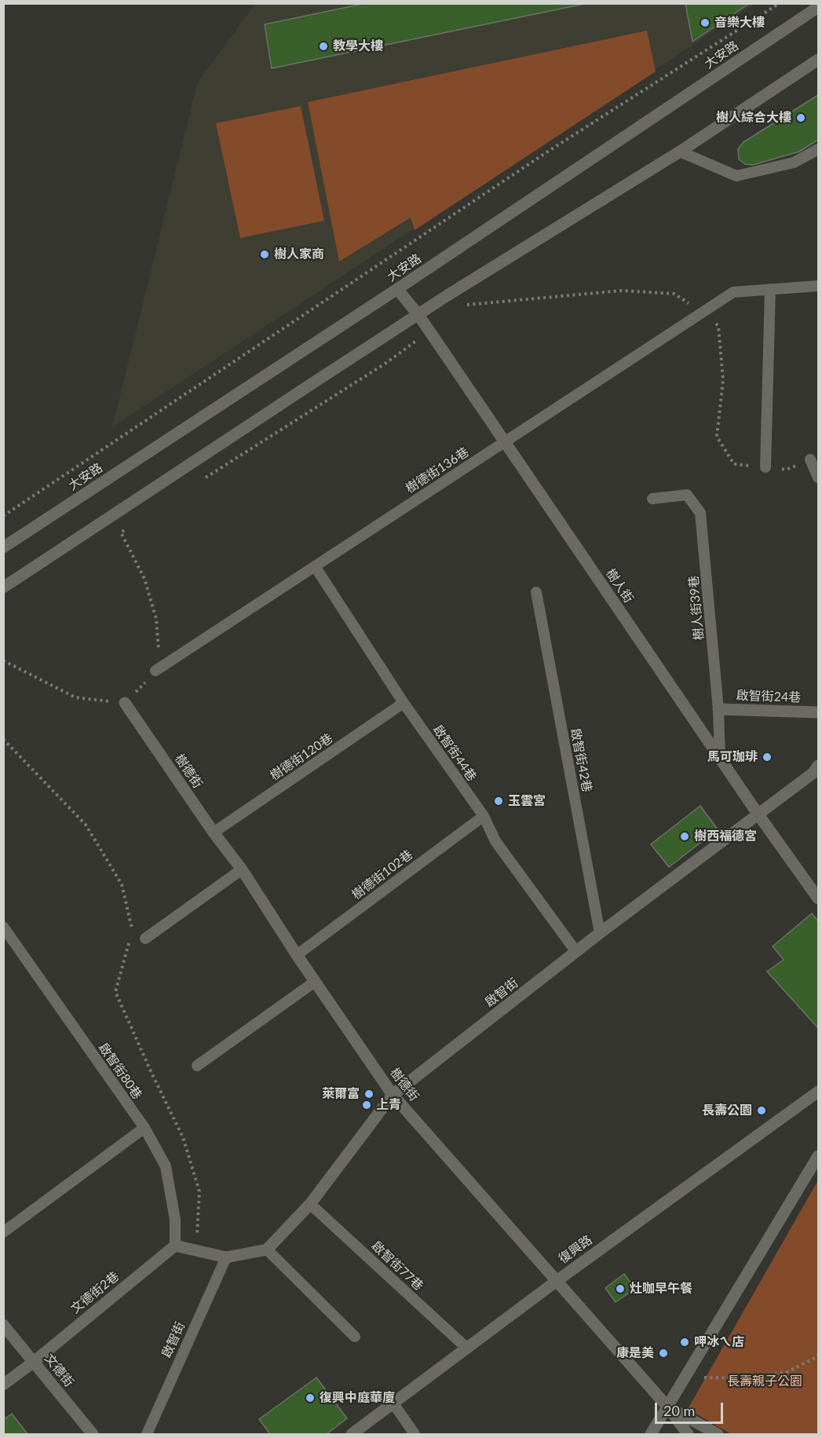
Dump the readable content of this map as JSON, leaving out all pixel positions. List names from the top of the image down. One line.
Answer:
{"streets":{"street":["大安路","樹人街","啟智街24巷","樹德街","啟智街","復興路","文德街2巷","文德街"],"lane":["樹德街136巷","樹人街39巷","啟智街44巷","樹德街120巷","啟智街42巷","樹德街102巷","啟智街80巷","啟智街77巷"]},"crossings":[["大安路","樹人街"],["樹德街136巷","樹人街"],["樹德街136巷","啟智街44巷"],["樹人街","樹人街39巷"],["樹人街","啟智街"],["樹人街39巷","啟智街24巷"],["啟智街44巷","樹德街120巷"],["啟智街44巷","樹德街102巷"],["啟智街44巷","啟智街"],["樹德街120巷","樹德街"],["啟智街42巷","啟智街"],["樹德街","樹德街102巷"],["樹德街","啟智街"],["樹德街","復興路"],["啟智街","啟智街77巷"],["啟智街80巷","文德街2巷"],["復興路","啟智街77巷"],["文德街2巷","文德街"]],"parks":["長壽親子公園"],"places":["音樂大樓","教學大樓","樹人綜合大樓","樹人家商","馬可珈琲","玉雲宮","樹西福德宮","萊爾富","上青","長壽公園","灶咖早午餐","呷冰ㄟ店","康是美","復興中庭華廈"],"scale_bar":"20 m"}
